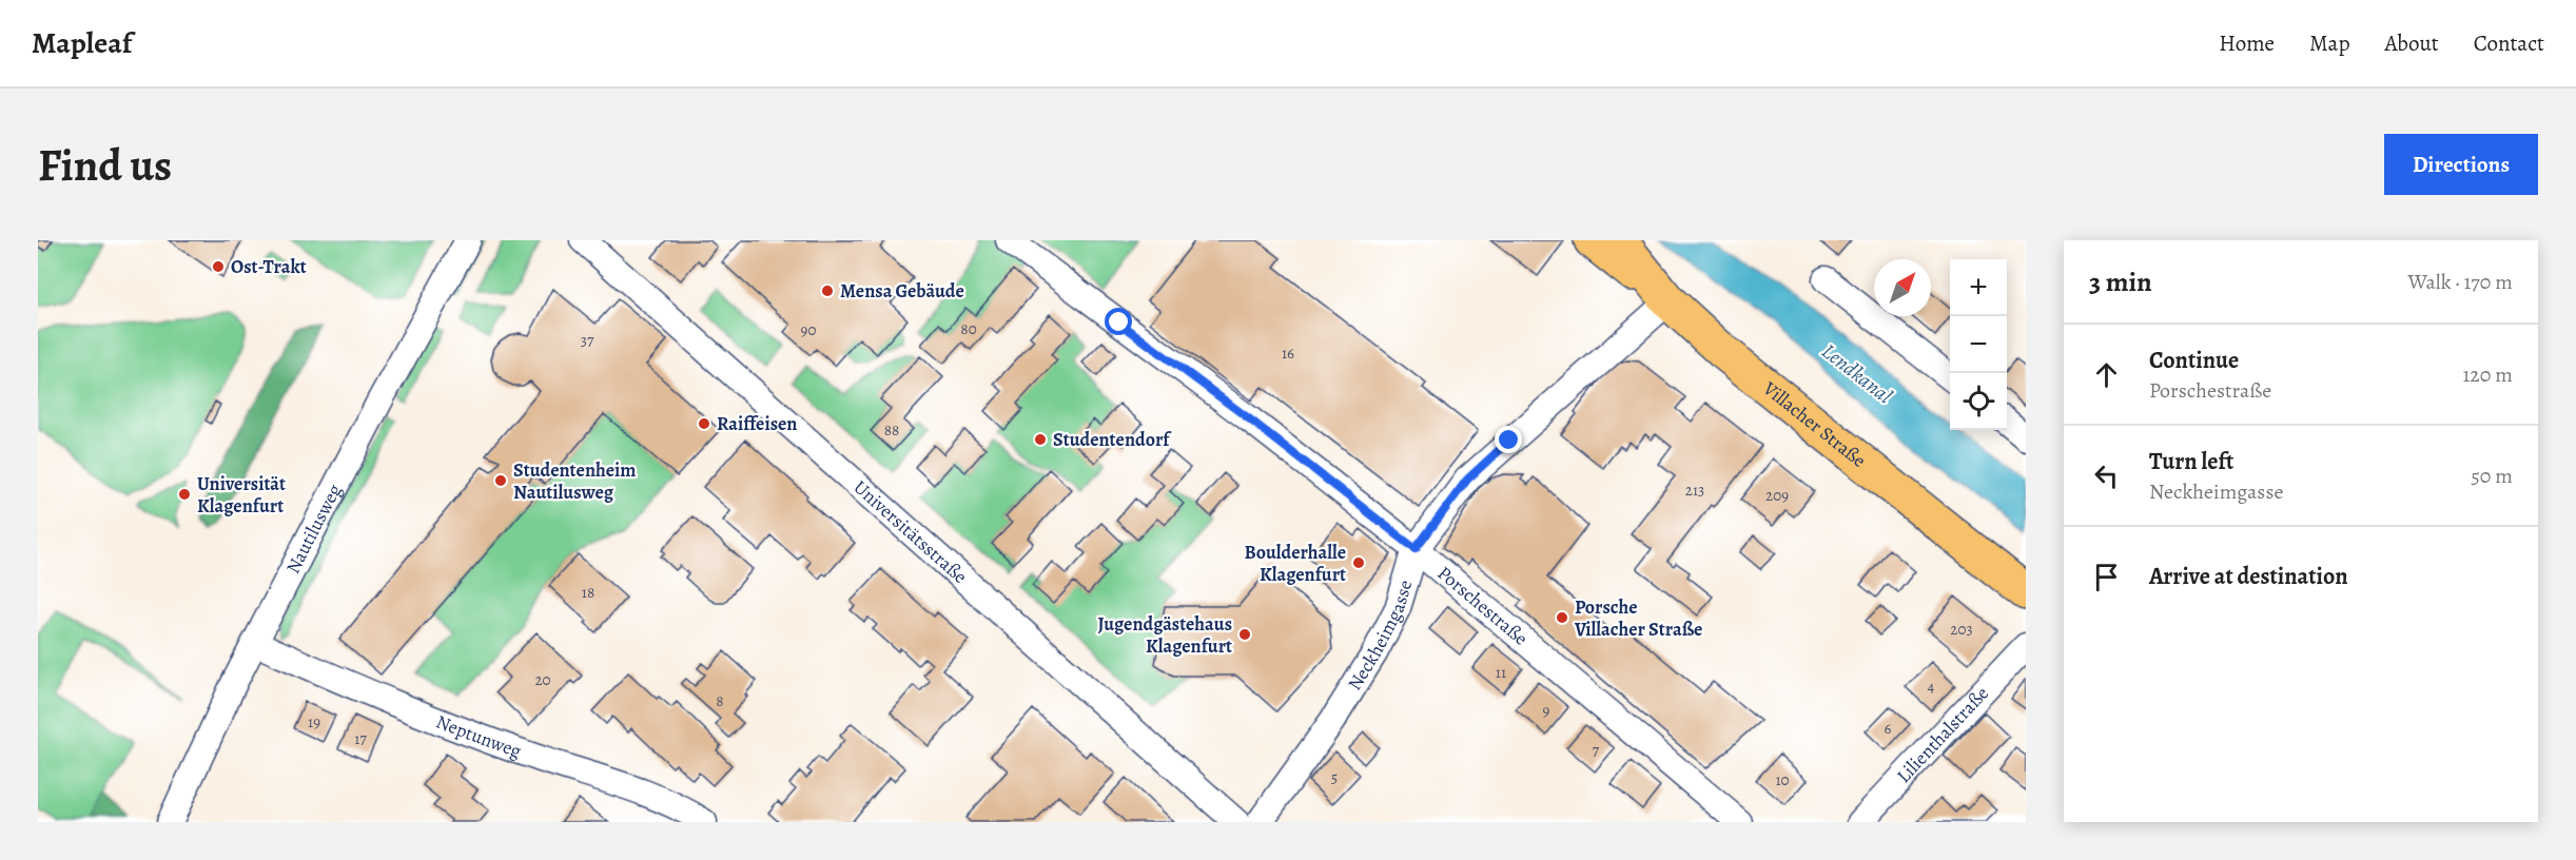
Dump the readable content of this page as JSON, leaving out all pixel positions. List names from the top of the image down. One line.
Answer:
{"streets":{"main road":["Villacher Straße"],"street":["Nautilusweg","Universitätsstraße","Porschestraße","Neckheimgasse","Lilienthalstraße","Neptunweg"]},"crossings":[["Villacher Straße","Neckheimgasse"],["Nautilusweg","Neptunweg"],["Porschestraße","Neckheimgasse"]],"water":["Lendkanal"],"places":["Ost-Trakt","Mensa Gebäude","Raiffeisen","Studentendorf","Studentenheim Nautilusweg","Universität Klagenfurt","Boulderhalle Klagenfurt","Porsche Villacher Straße","Jugendgästehaus Klagenfurt"],"house_numbers":["80","90","37","16","88","213","209","18","203","11","20","4","8","9","19","6","17","7","5","10"],"north":"top right","page":{"header":"Mapleaf","nav":["Home","Map","About","Contact"],"buttons":"Directions","title":"Find us","heading":["3 min","Walk · 170 m"],"map_buttons":["+","−"],"list":[["Continue","Porschestraße","120 m"],["Turn left","Neckheimgasse","50 m"],"Arrive at destination"]}}
